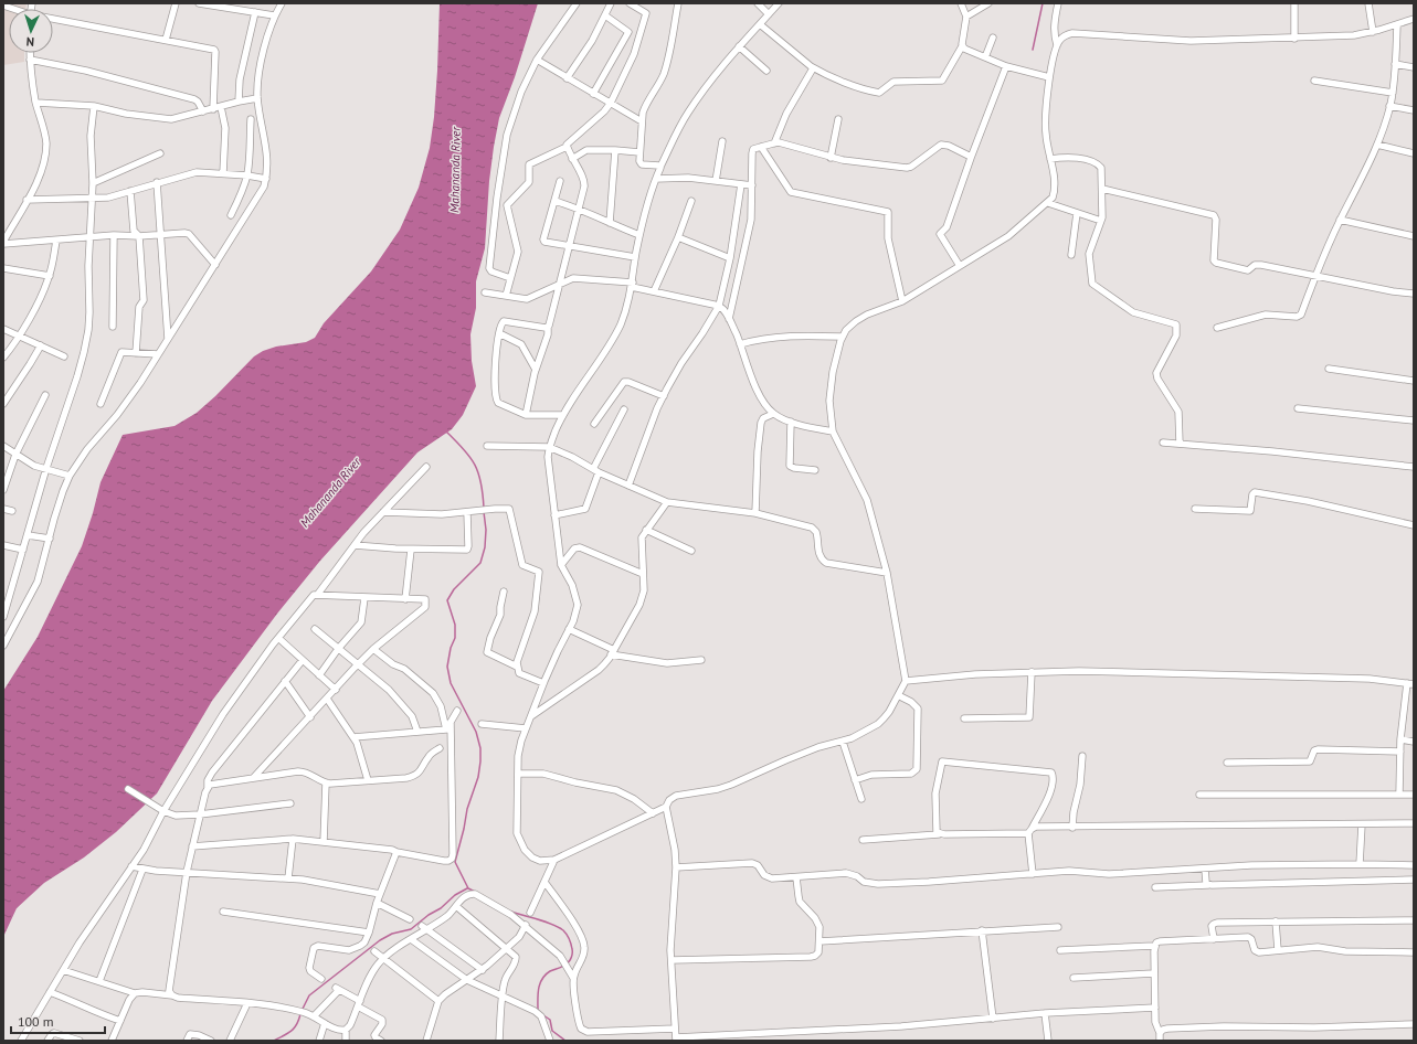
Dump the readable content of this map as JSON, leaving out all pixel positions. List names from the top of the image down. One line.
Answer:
{"water":["Mahananda River"],"scale_bar":"100 m","north":"bottom"}
